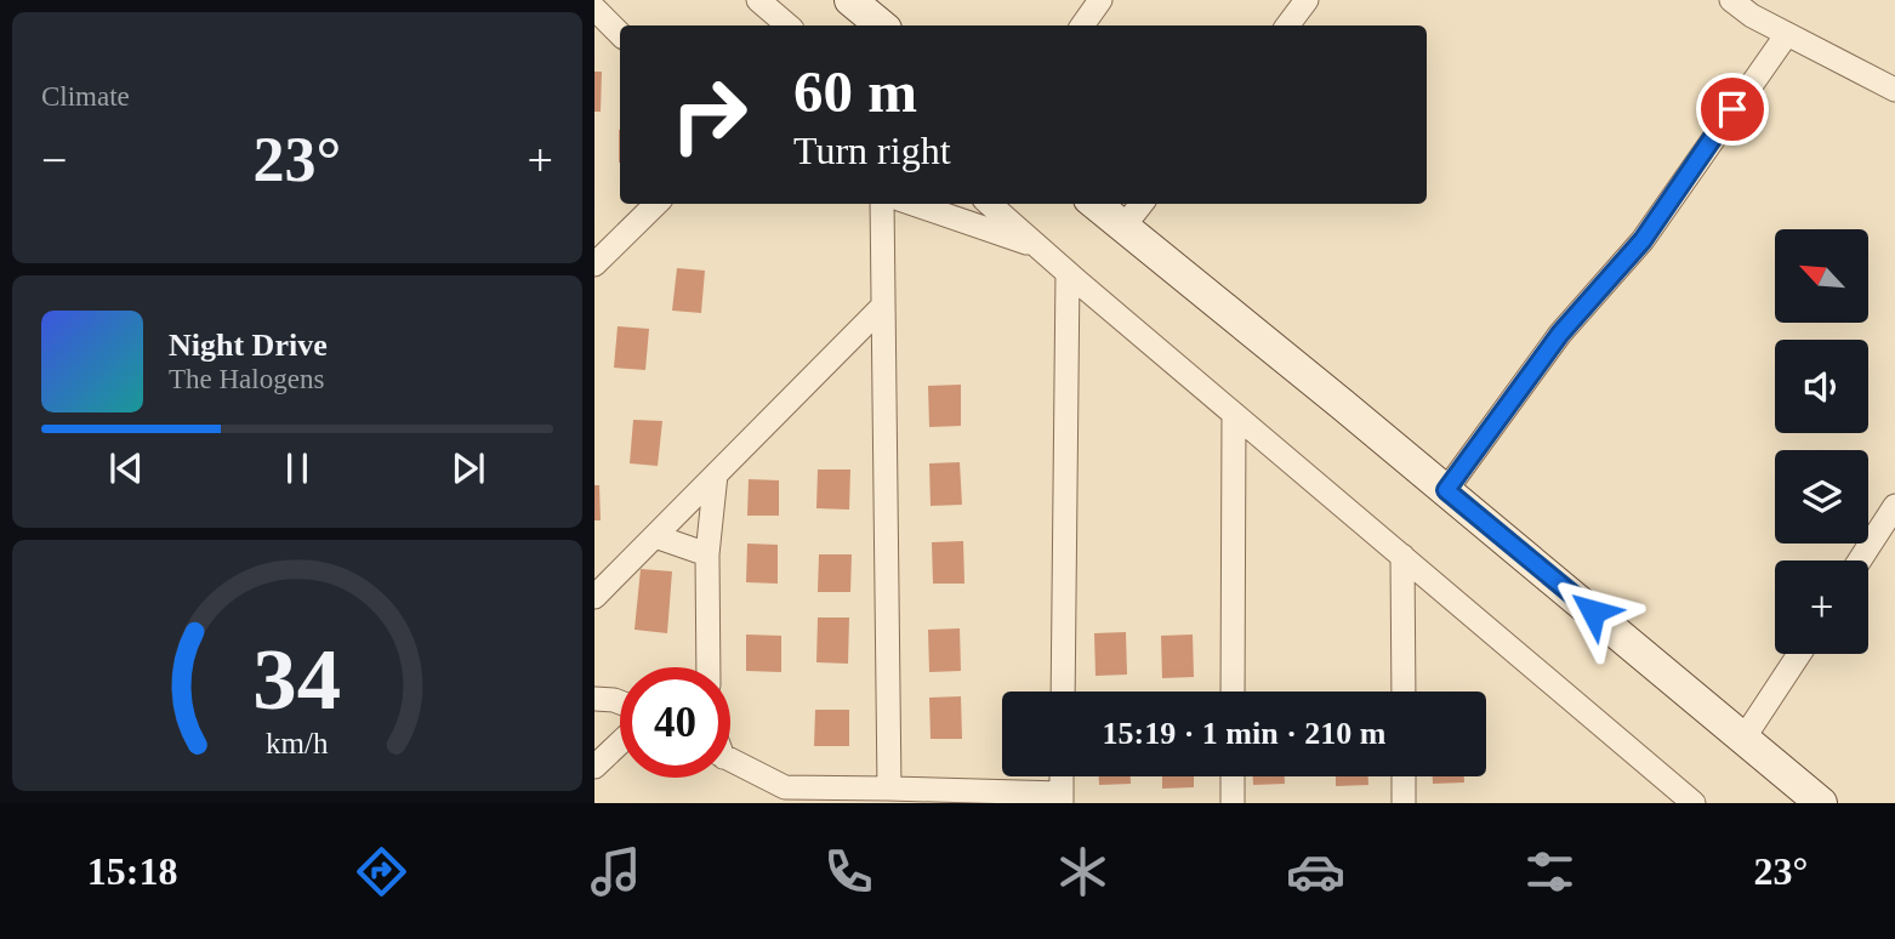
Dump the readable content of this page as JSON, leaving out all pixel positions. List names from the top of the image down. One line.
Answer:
{"north":"top left","page":{"tile":"Climate","turn":["60 m","Turn right"],"heat":["−","23°","+"],"map_buttons":"+","song":["Night Drive","The Halogens"],"limit":"40","trip":"15:19 · 1 min · 210 m","tabs":["15:18","23°"],"gauge":["34","km/h"]}}
